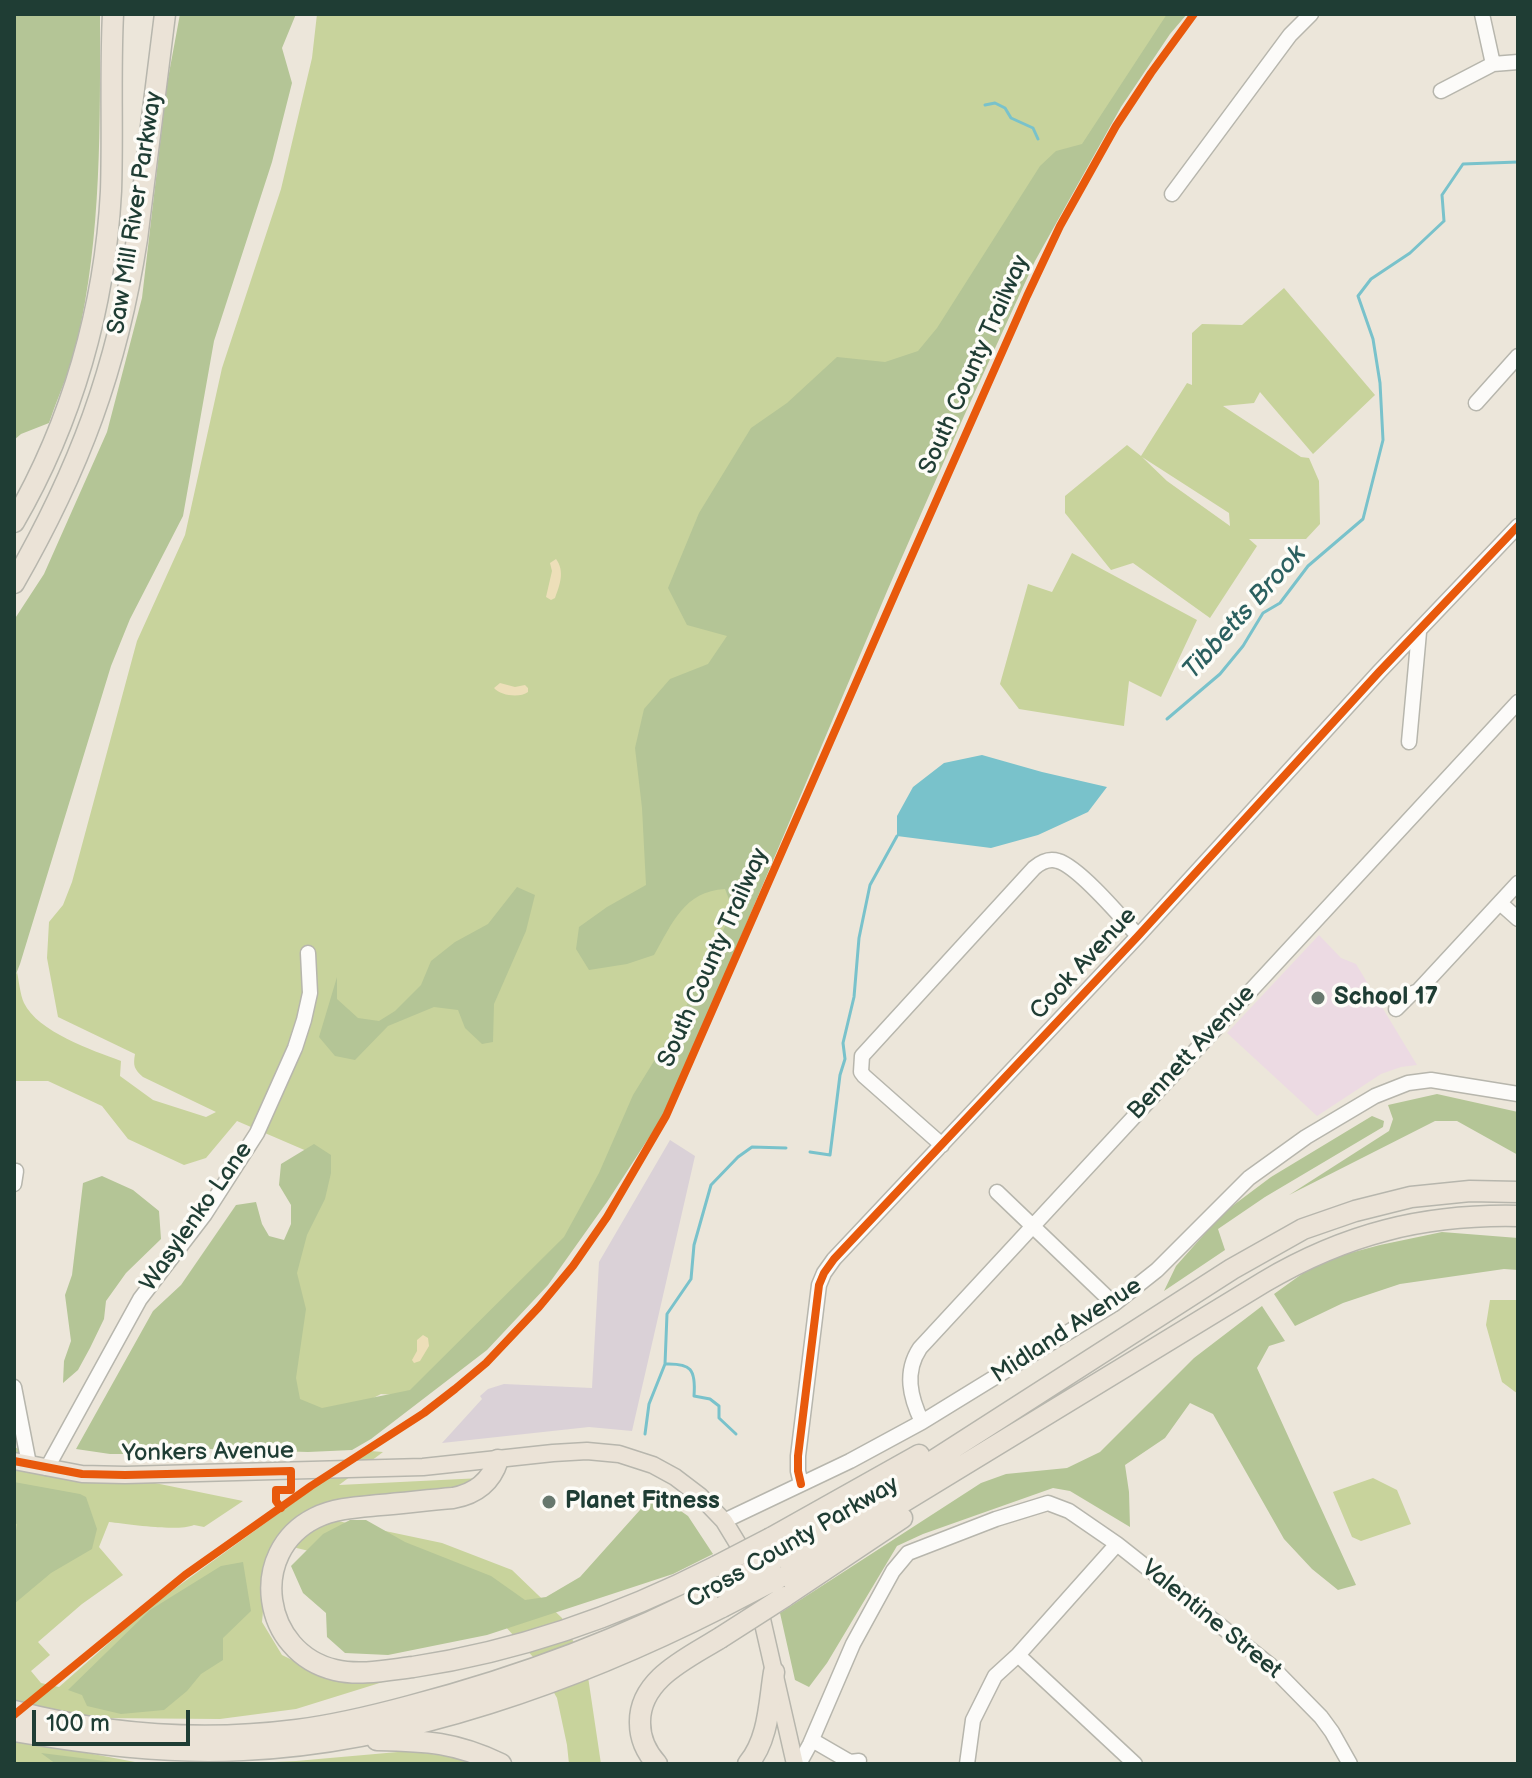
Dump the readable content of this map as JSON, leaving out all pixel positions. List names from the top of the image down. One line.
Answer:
{"streets":{"highway":["Saw Mill River Parkway","Cross County Parkway"],"main road":["Yonkers Avenue"],"street":["Cook Avenue","Bennett Avenue","Wasylenko Lane","Midland Avenue","Valentine Street"],"cycle path":["South County Trailway"]},"crossings":[["Cook Avenue","Midland Avenue"],["Bennett Avenue","Midland Avenue"],["Wasylenko Lane","Yonkers Avenue"],["Midland Avenue","Yonkers Avenue"]],"water":["Tibbetts Brook"],"places":["School 17","Planet Fitness"],"scale_bar":"100 m"}
